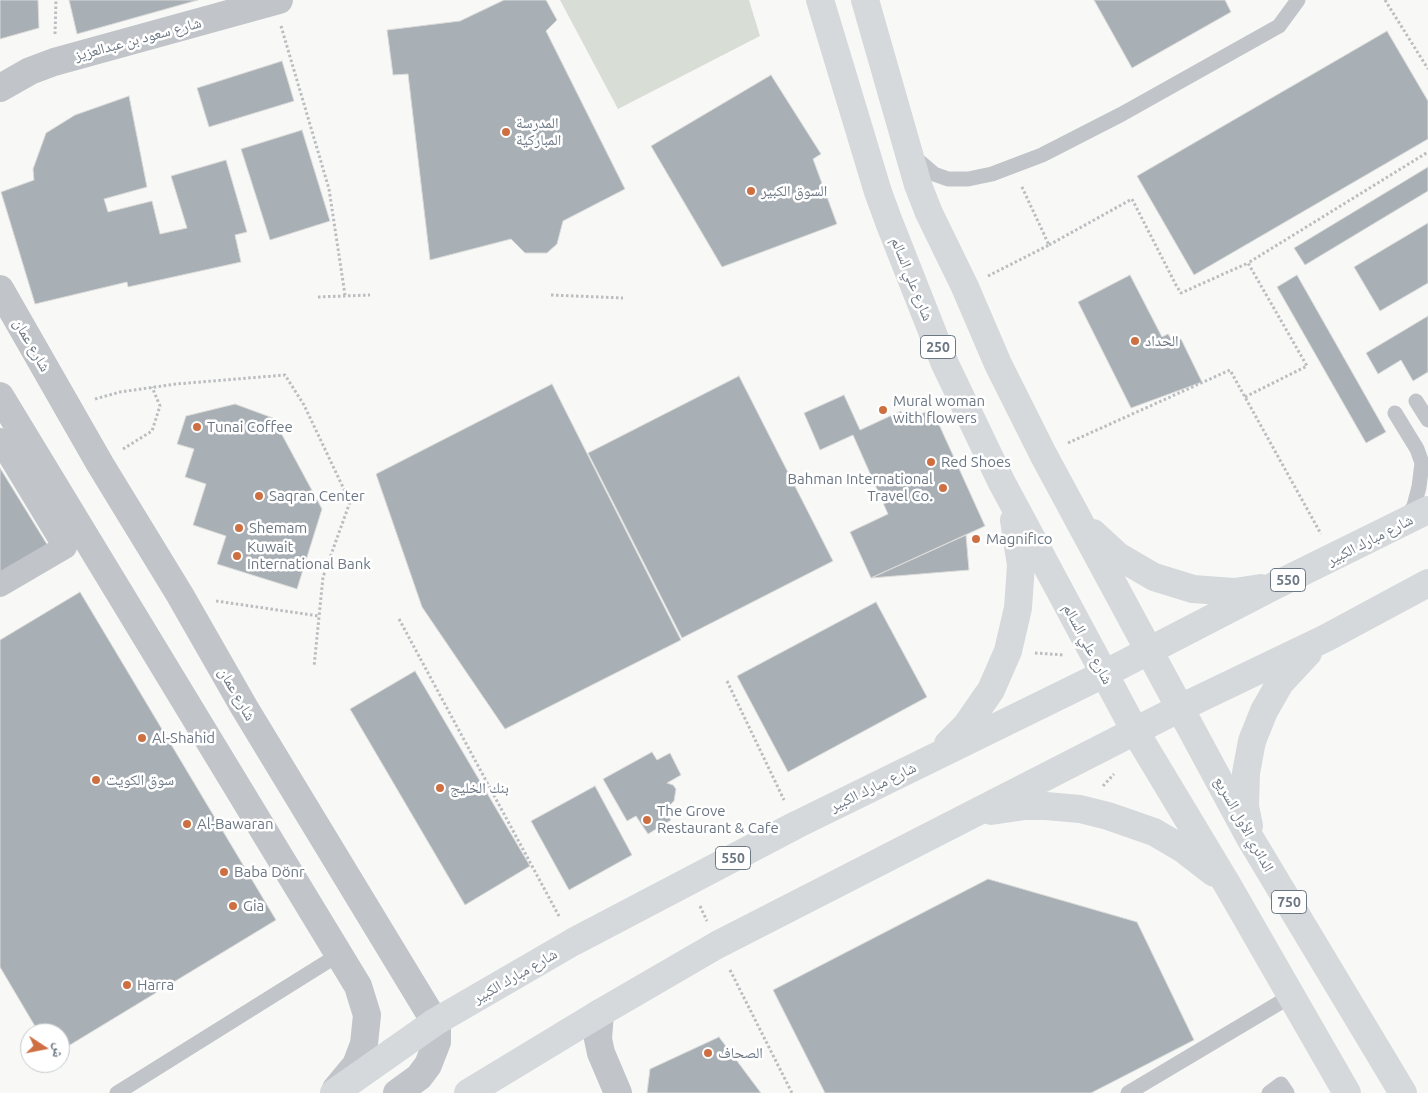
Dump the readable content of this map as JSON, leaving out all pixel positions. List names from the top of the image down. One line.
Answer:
{"streets":{"main road":["شارع علي السالم","250","شارع مبارك الكبير","550","الدائري الأول السريع","750"],"street":["شارع سعود بن عبدالعزيز","شارع عمان"]},"crossings":[["شارع علي السالم","شارع مبارك الكبير"],["شارع عمان","شارع مبارك الكبير"]],"places":["المدرسة المباركية","السوق الكبير","الحداد","Mural woman with flowers","Tunai Coffee","Red Shoes","Bahman International Travel Co.","Saqran Center","Shemam","Magnifico","Kuwait International Bank","Al-Shahid","سوق الكويت","بنك الخليج","The Grove Restaurant & Cafe","Al-Bawaran","Baba Dönr","Gia","Harra","الصحاف"],"north":"right"}
